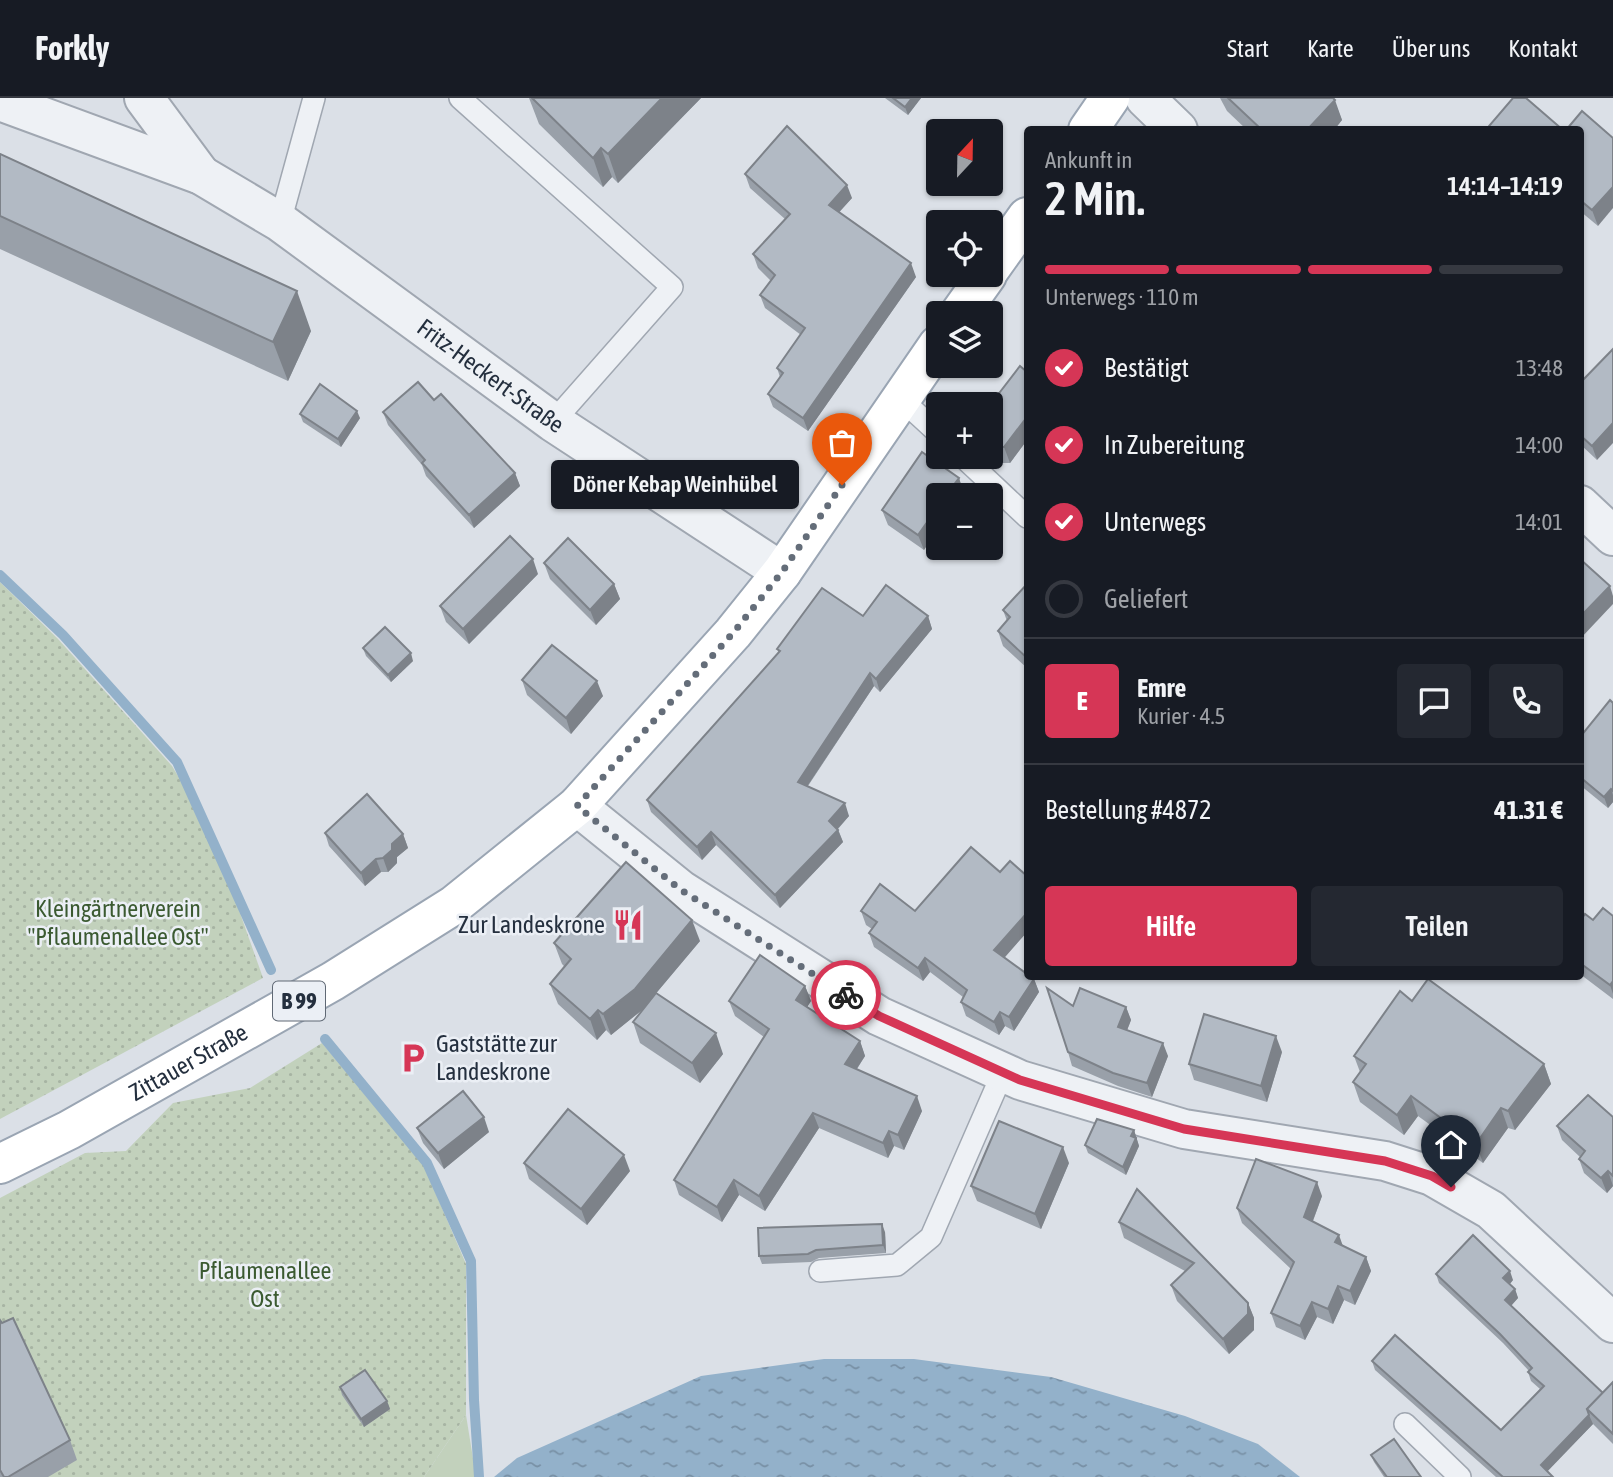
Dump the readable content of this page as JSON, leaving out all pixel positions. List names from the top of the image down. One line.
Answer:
{"streets":{"main road":["B 99","Zittauer Straße"],"street":["Fritz-Heckert-Straße"]},"crossings":[["Fritz-Heckert-Straße","Zittauer Straße"]],"parks":["Kleingärtnerverein \"Pflaumenallee Ost\"","Pflaumenallee Ost"],"places":{"other":["Döner Kebap Weinhübel"],"restaurant":["Zur Landeskrone"],"parking":["Gaststätte zur Landeskrone"]},"north":"top","page":{"header":"Forkly","nav":["Start","Karte","Über uns","Kontakt"],"map_buttons":["+","−"],"heading":["2 Min.","Ankunft in","14:14–14:19"],"panel":["Emre","Kurier · 4.5","Bestellung #4872","41.31 €"],"bar":"Unterwegs · 110 m","list":[["Bestätigt","13:48"],["In Zubereitung","14:00"],["Unterwegs","14:01"],"Geliefert"],"bubble":"Döner Kebap Weinhübel","round":"E","buttons":["Hilfe","Teilen"]}}
